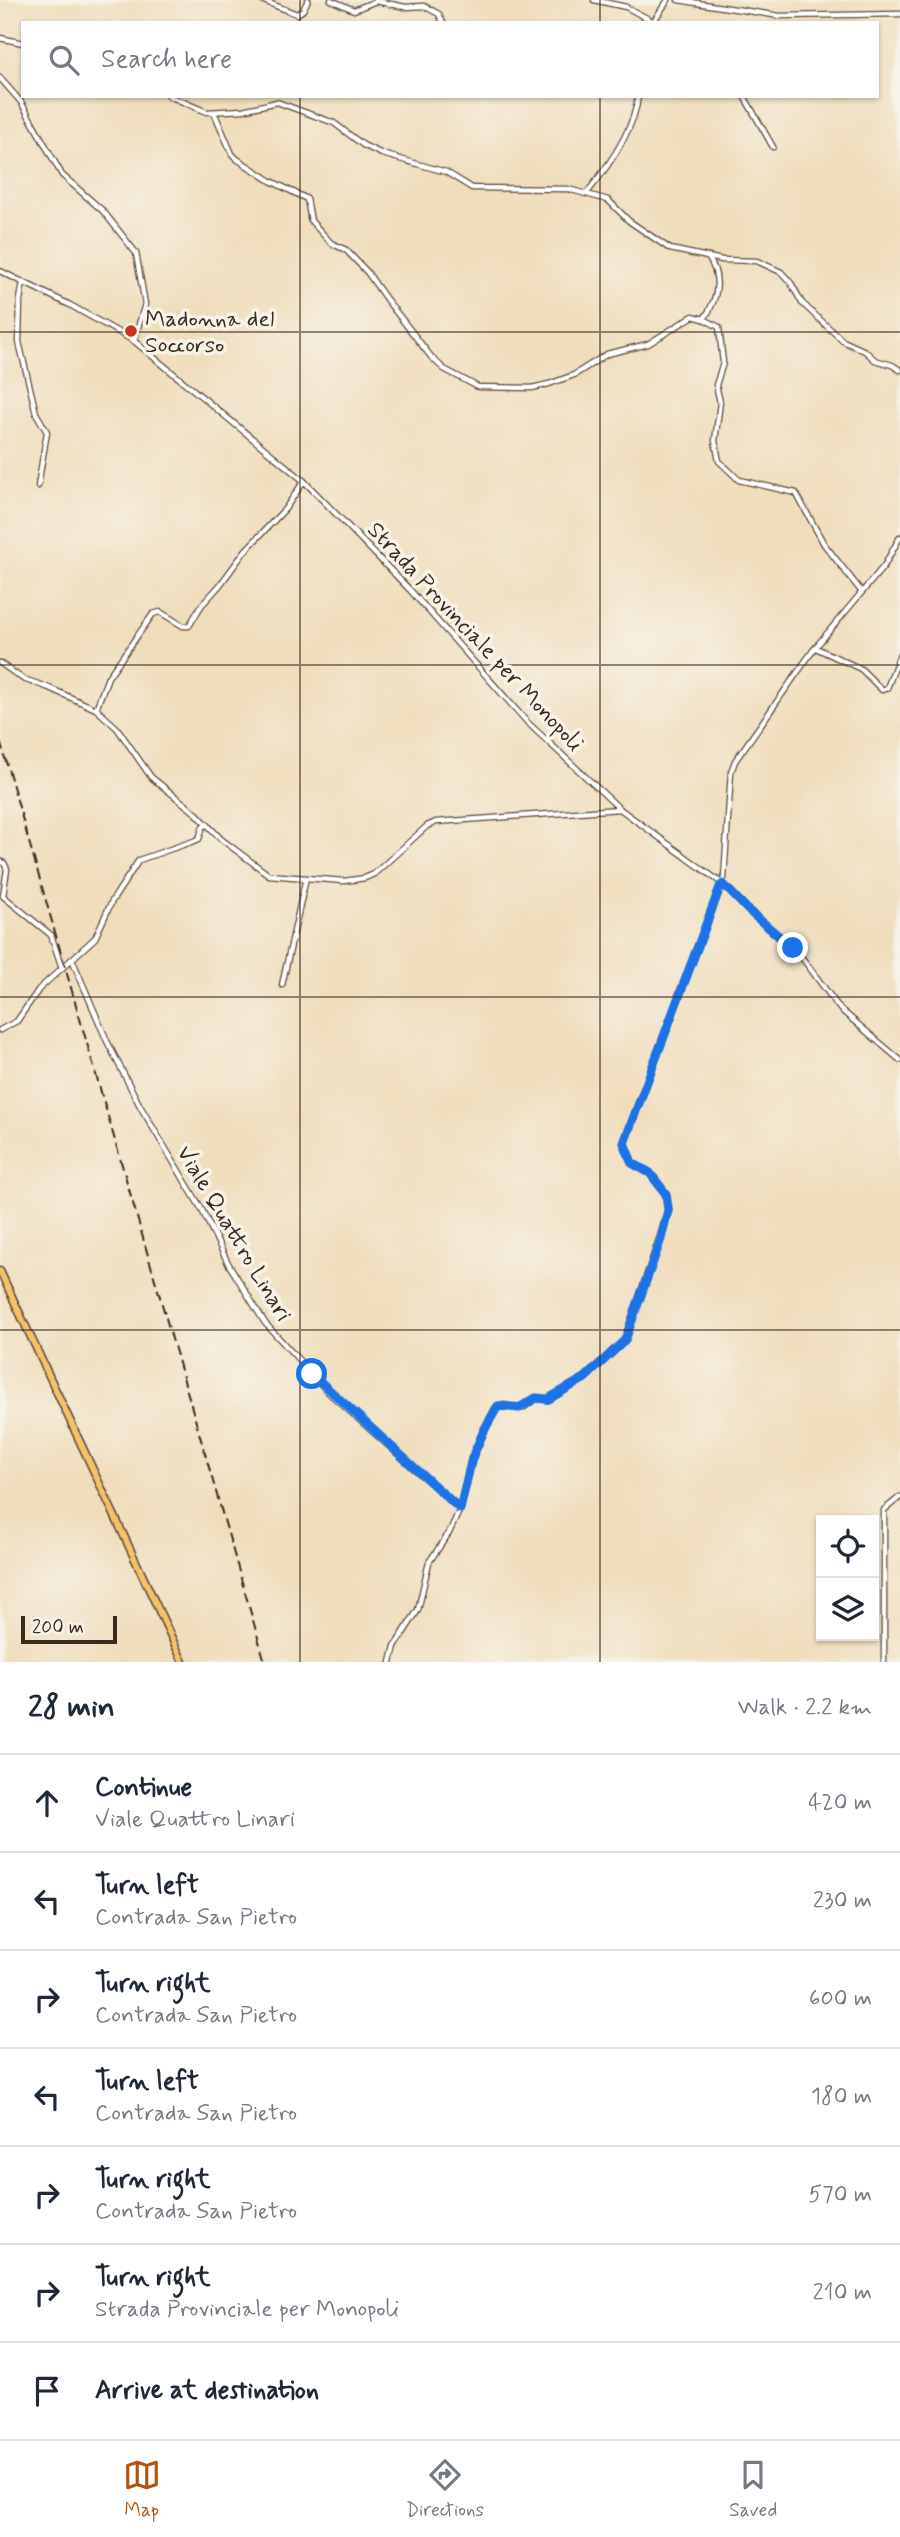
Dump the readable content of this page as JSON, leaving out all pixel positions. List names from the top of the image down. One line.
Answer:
{"streets":{"street":["Strada Provinciale per Monopoli","Viale Quattro Linari"]},"places":["Madonna del Soccorso"],"scale_bar":"200 m","page":{"search":"Search here","scale":"200 m","heading":["28 min","Walk · 2.2 km"],"list":[["Continue","Viale Quattro Linari","420 m"],["Turn left","Contrada San Pietro","230 m"],["Turn right","Contrada San Pietro","600 m"],["Turn left","Contrada San Pietro","180 m"],["Turn right","Contrada San Pietro","570 m"],["Turn right","Strada Provinciale per Monopoli","210 m"],"Arrive at destination"],"nav":["Map","Directions","Saved"]}}
